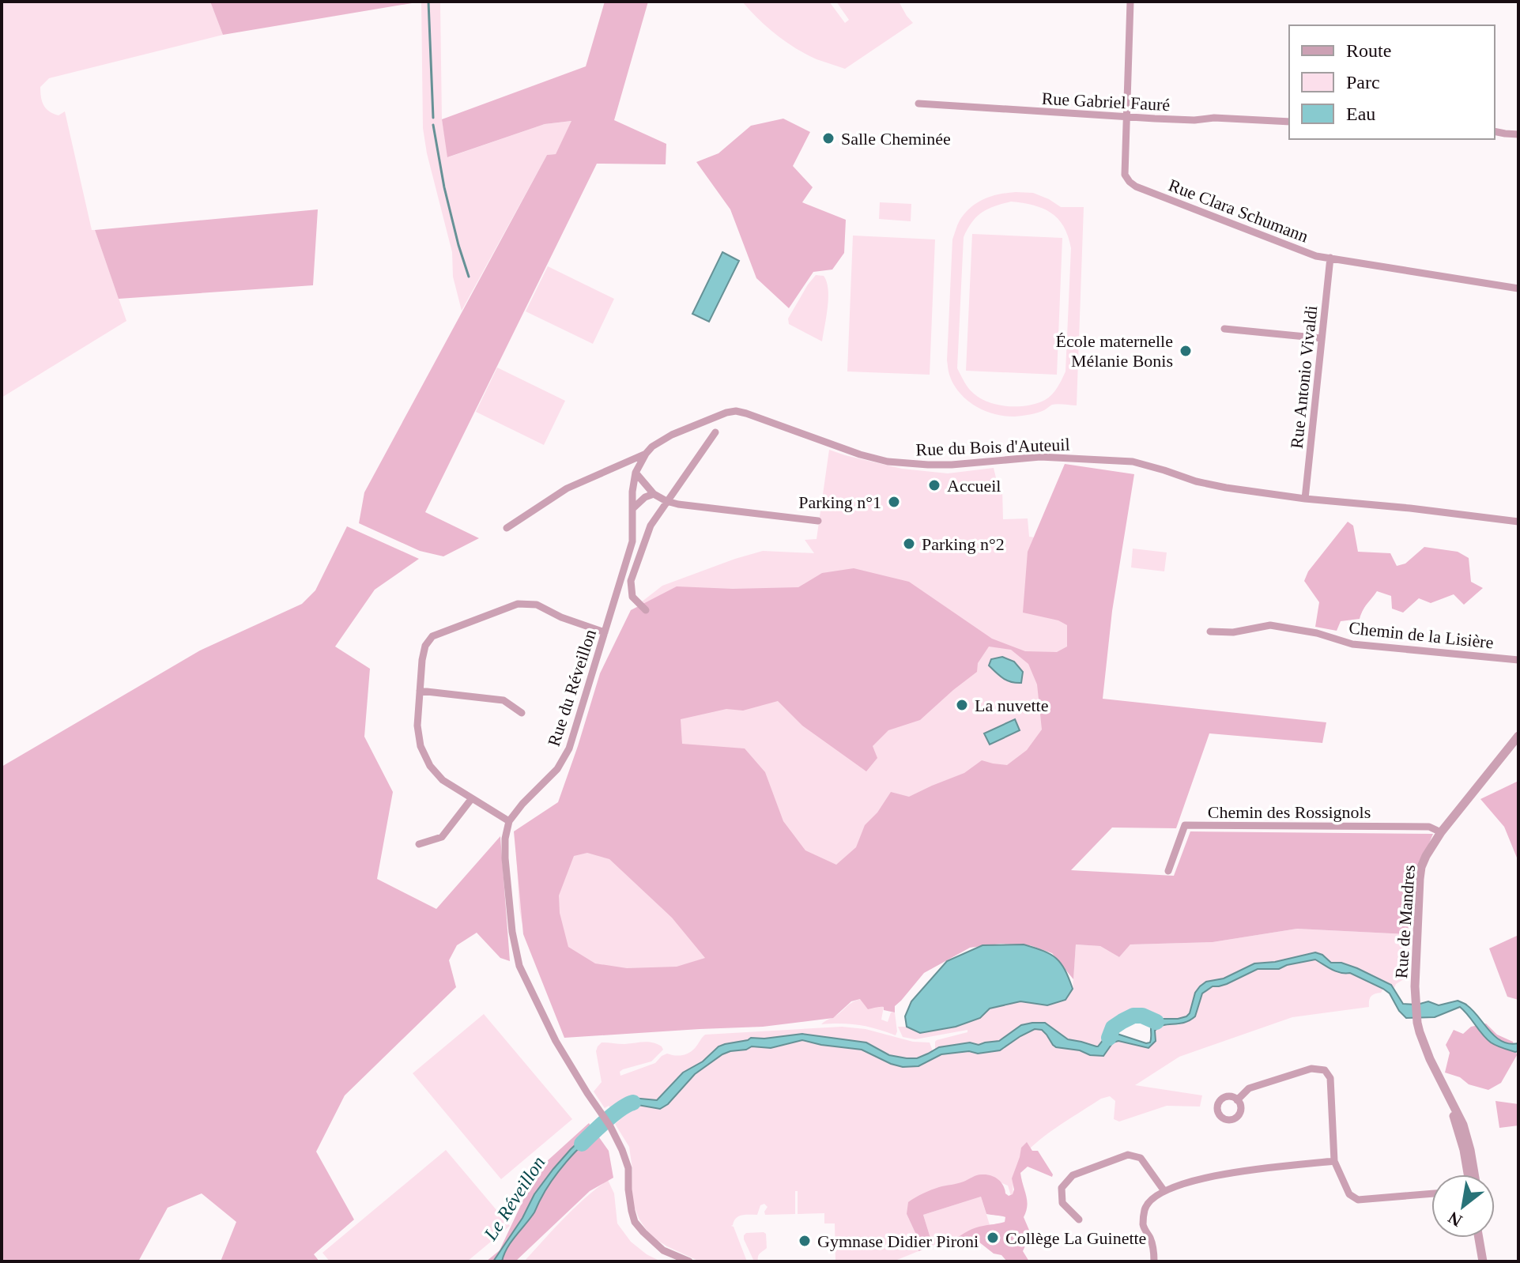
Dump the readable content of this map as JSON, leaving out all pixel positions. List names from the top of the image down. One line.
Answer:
{"streets":{"street":["Rue Gabriel Fauré","Rue Clara Schumann","Rue Antonio Vivaldi","Rue du Bois d'Auteuil","Chemin de la Lisière","Rue du Réveillon","Chemin des Rossignols","Rue de Mandres"]},"crossings":[["Rue Gabriel Fauré","Rue Clara Schumann"],["Rue Clara Schumann","Rue Antonio Vivaldi"],["Rue Antonio Vivaldi","Rue du Bois d'Auteuil"],["Rue du Bois d'Auteuil","Rue du Réveillon"],["Chemin des Rossignols","Rue de Mandres"]],"water":["Le Réveillon"],"places":["Salle Cheminée","École maternelle Mélanie Bonis","Accueil","Parking n°1","Parking n°2","La nuvette","Collège La Guinette","Gymnase Didier Pironi"],"legend":["Route","Parc","Eau"],"north":"bottom left"}
